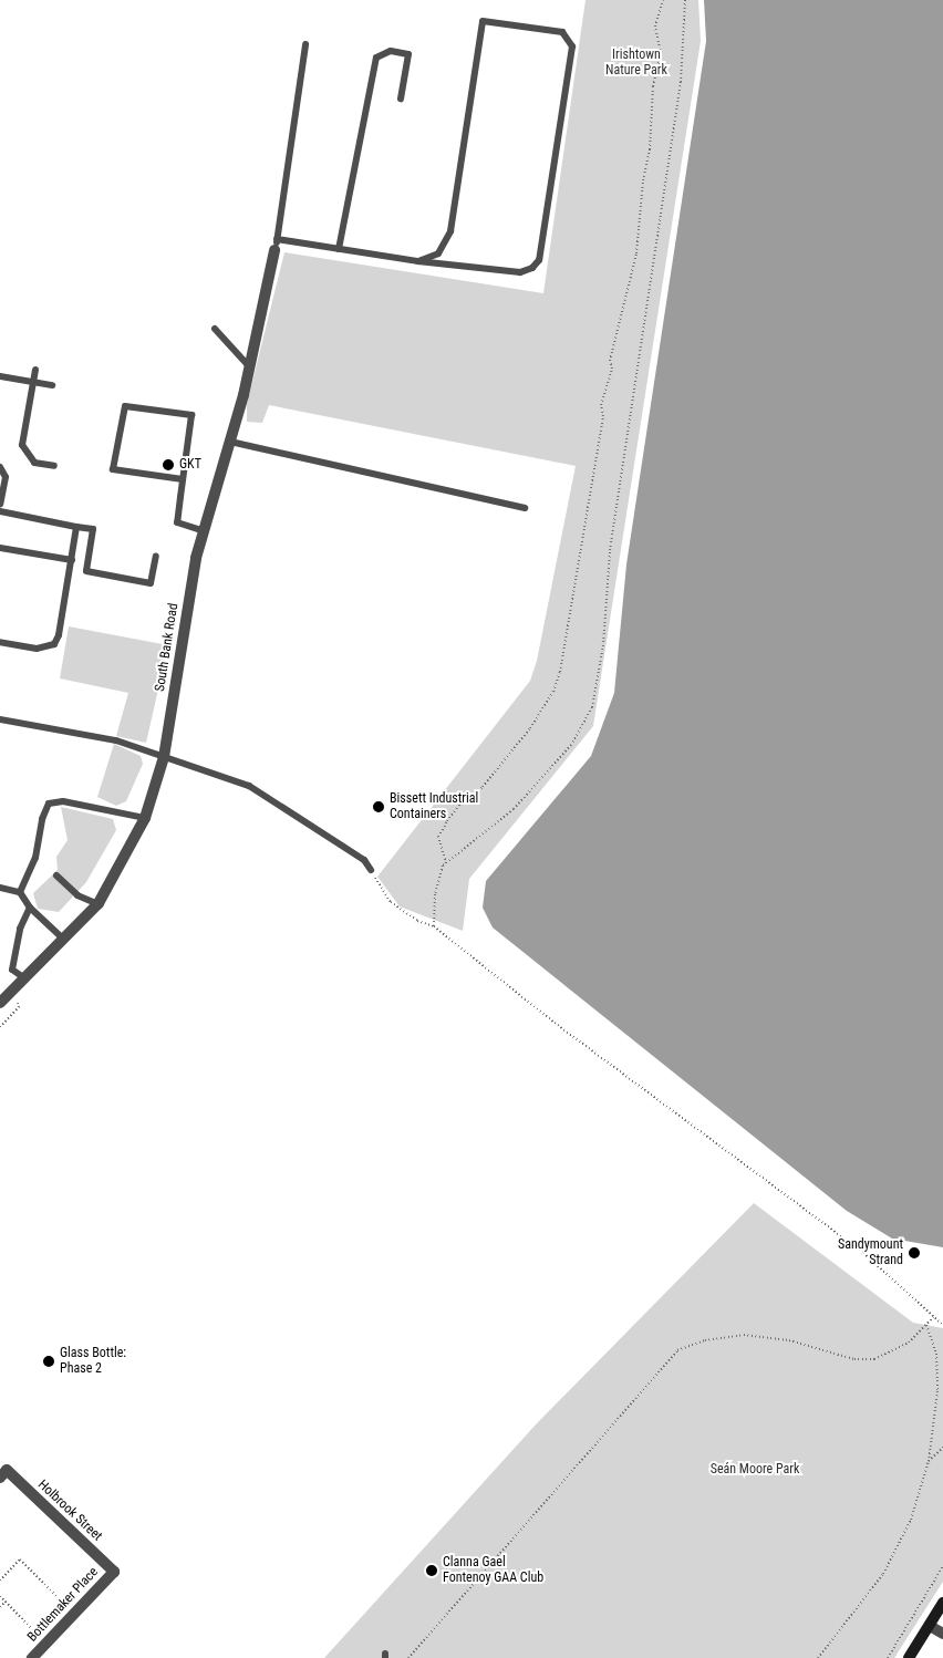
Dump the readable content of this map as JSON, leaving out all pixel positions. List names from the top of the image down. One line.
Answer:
{"streets":{"street":["South Bank Road","Holbrook Street","Bottlemaker Place"]},"crossings":[["Holbrook Street","Bottlemaker Place"]],"parks":["Irishtown Nature Park","Seán Moore Park"],"places":["GKT","Bissett Industrial Containers","Sandymount Strand","Glass Bottle: Phase 2","Clanna Gael Fontenoy GAA Club"]}
